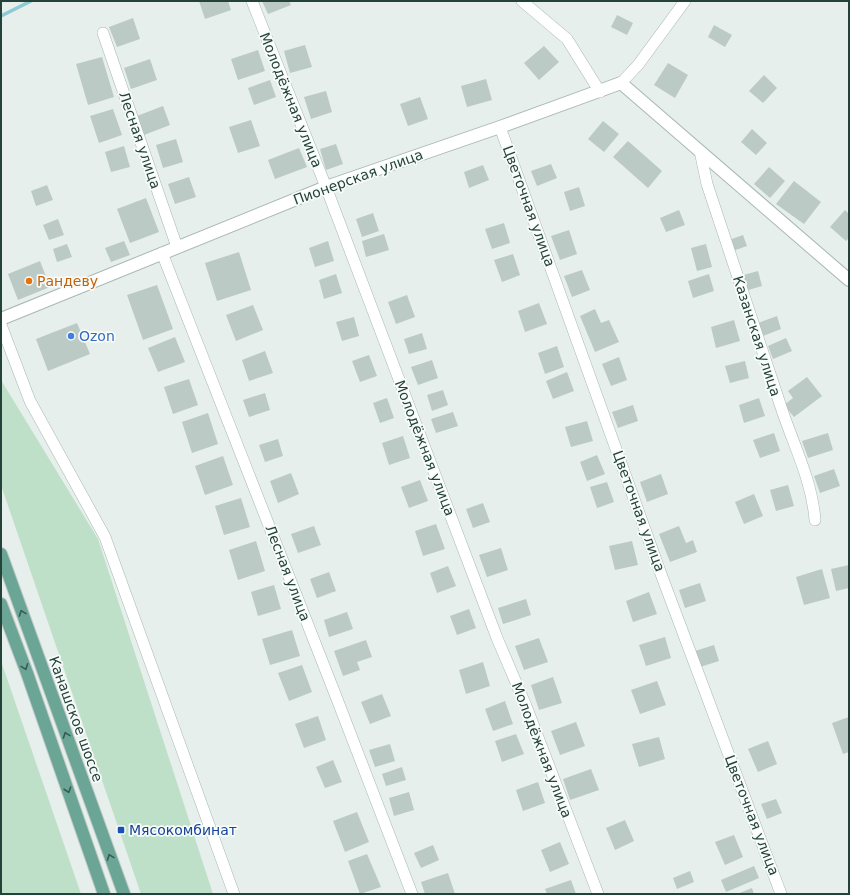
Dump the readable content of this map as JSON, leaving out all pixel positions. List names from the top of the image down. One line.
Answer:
{"streets":{"main road":["Канашское шоссе"],"street":["Молодёжная улица","Лесная улица","Пионерская улица","Цветочная улица","Казанская улица"]},"crossings":[["Молодёжная улица","Пионерская улица"],["Лесная улица","Пионерская улица"],["Пионерская улица","Цветочная улица"]],"places":{"other":["Рандеву","Ozon"],"transit":["Мясокомбинат"]}}
